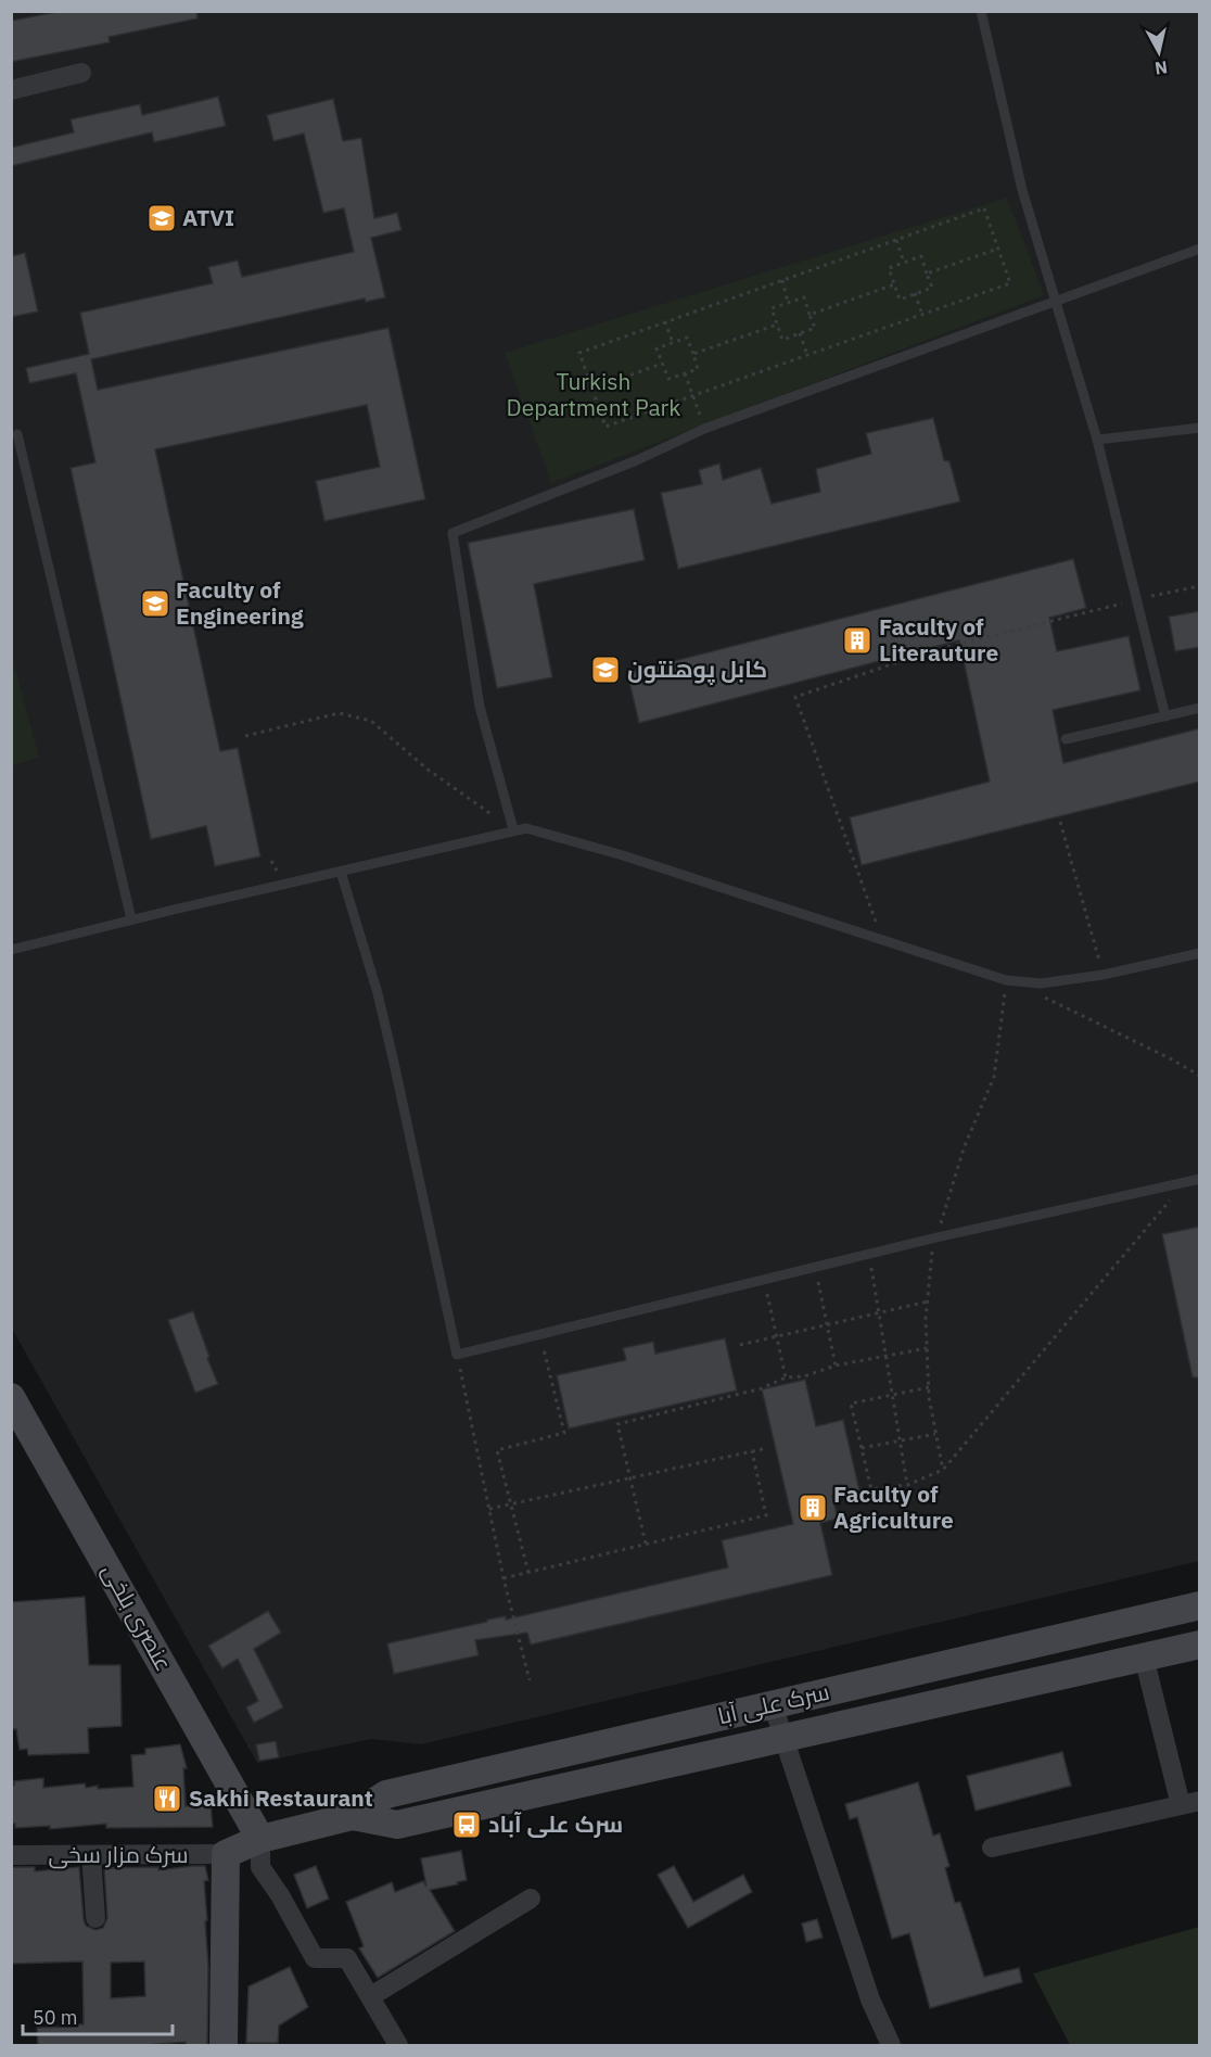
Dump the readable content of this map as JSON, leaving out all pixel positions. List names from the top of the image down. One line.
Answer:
{"streets":{"street":["عنصری بلخی","سرک علی آبا","سرک مزار سخی"]},"parks":["Turkish Department Park"],"places":{"school or university":["ATVI","Faculty of Engineering","کابل پوهنتون"],"building":["Faculty of Literauture","Faculty of Agriculture"],"restaurant":["Sakhi Restaurant"],"bus stop":["سرک علی آباد"]},"scale_bar":"50 m","north":"bottom"}
